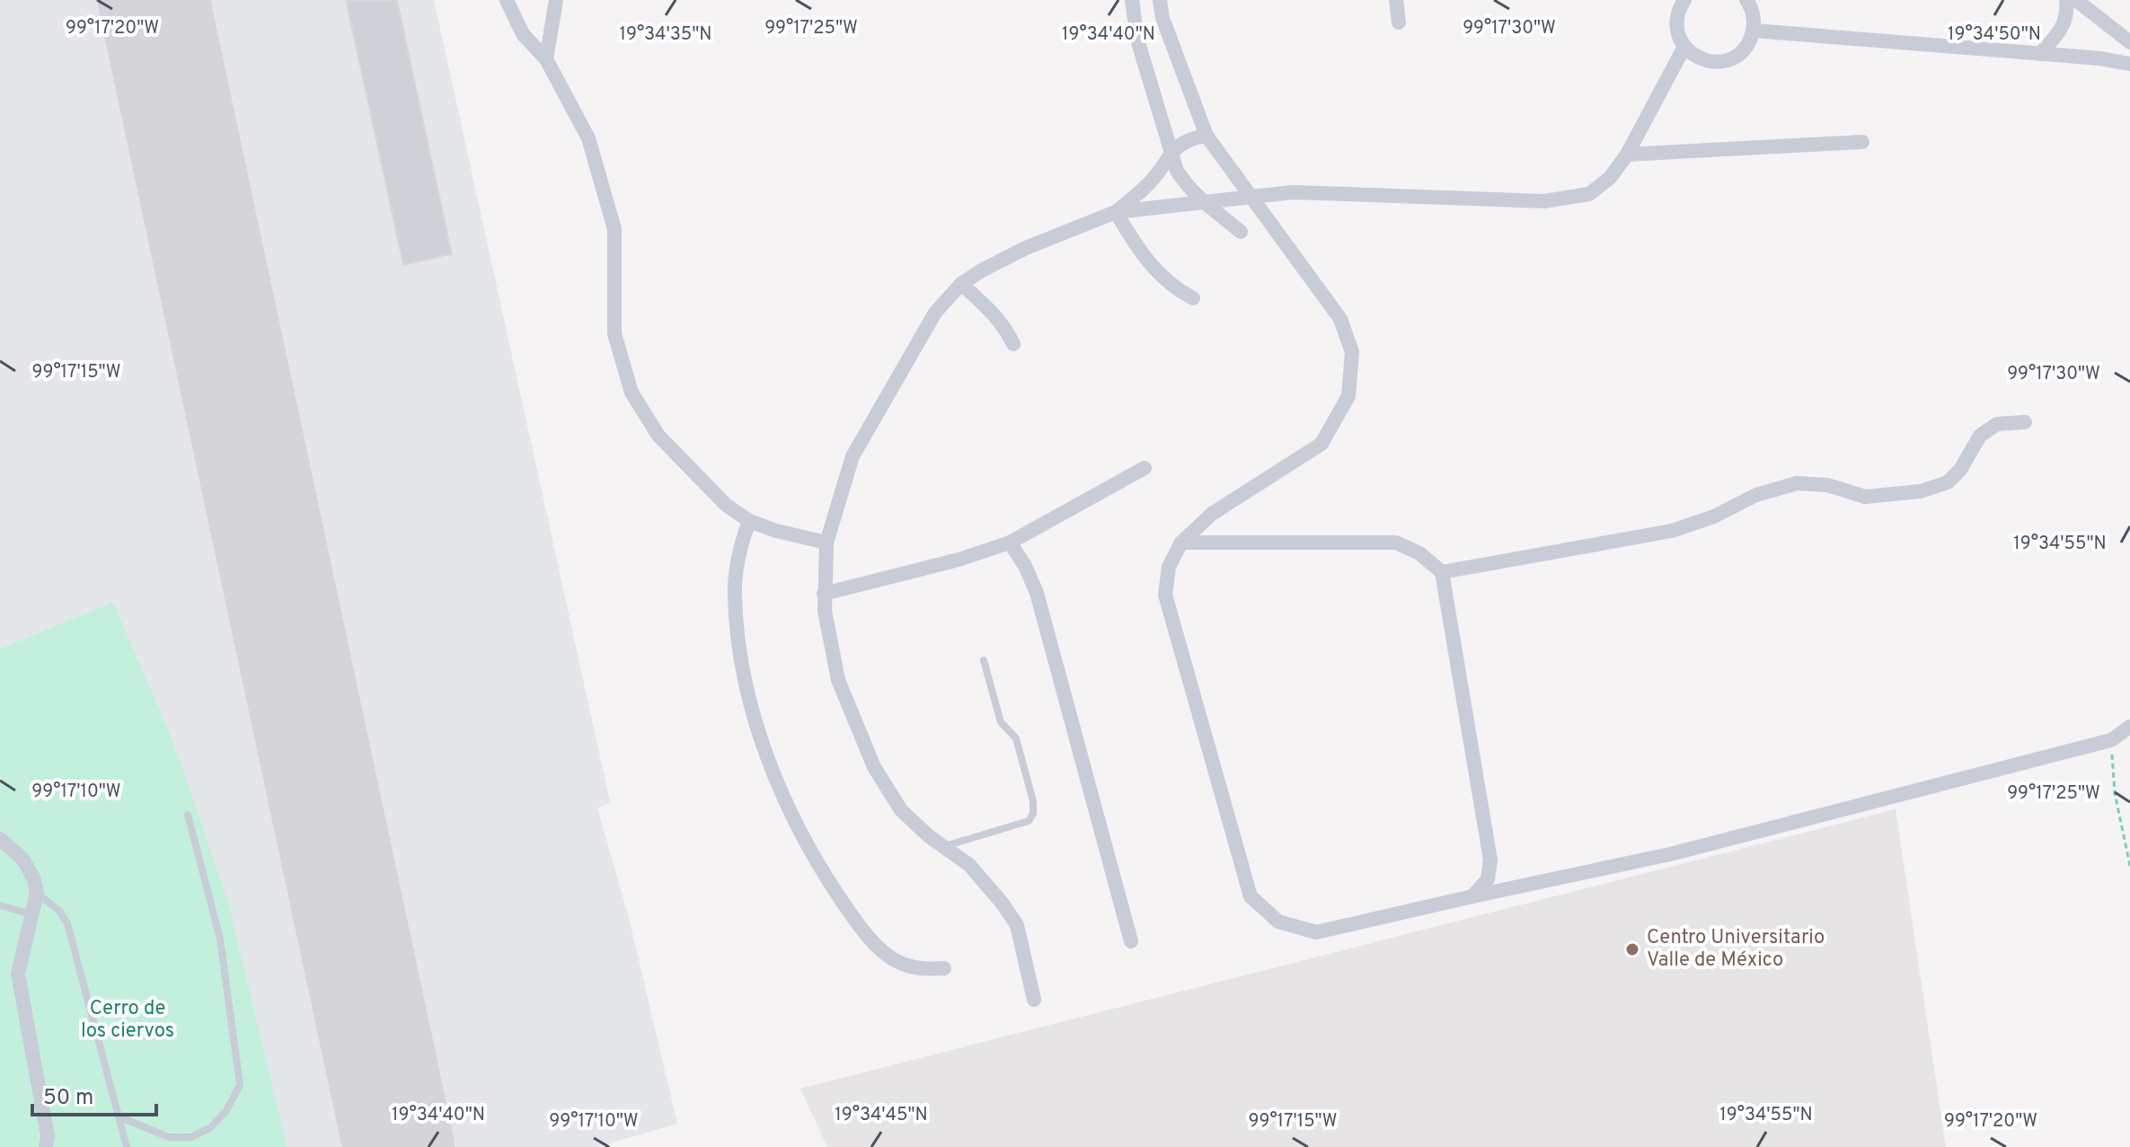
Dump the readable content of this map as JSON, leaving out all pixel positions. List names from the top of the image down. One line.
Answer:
{"parks":["Cerro de los ciervos"],"places":["Centro Universitario Valle de México"],"scale_bar":"50 m","coordinates":["99°17'20\"W","99°17'25\"W","99°17'30\"W","19°34'40\"N","19°34'50\"N","19°34'35\"N","99°17'15\"W","19°34'55\"N","99°17'10\"W","19°34'45\"N"]}
